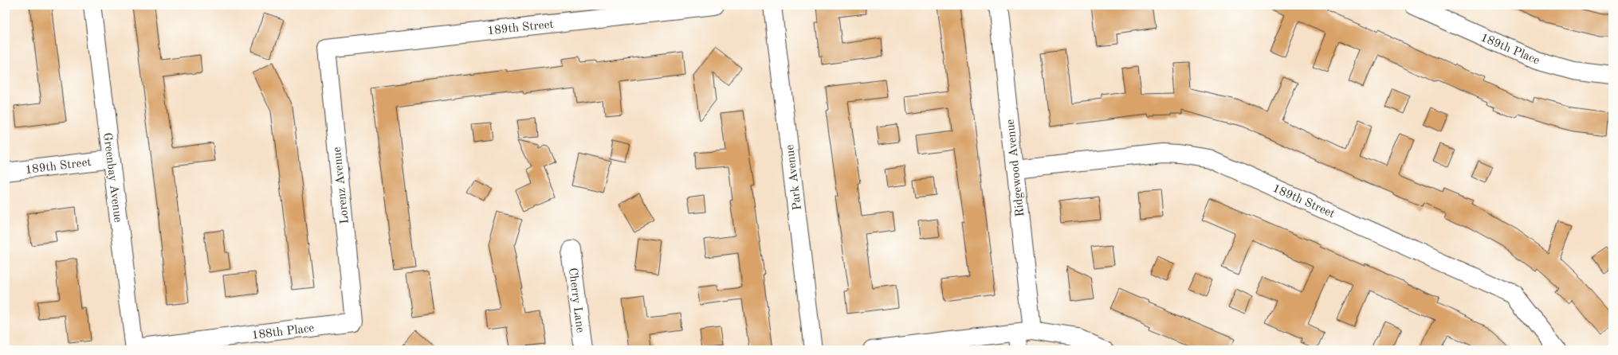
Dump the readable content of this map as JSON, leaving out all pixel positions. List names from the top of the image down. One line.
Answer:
{"streets":{"street":["189th Street","189th Place","Ridgewood Avenue","Greenbay Avenue","Park Avenue","Lorenz Avenue","Cherry Lane","188th Place"]},"crossings":[["189th Street","Ridgewood Avenue"],["189th Street","Greenbay Avenue"],["189th Street","Lorenz Avenue"],["Greenbay Avenue","188th Place"],["Lorenz Avenue","188th Place"]]}
